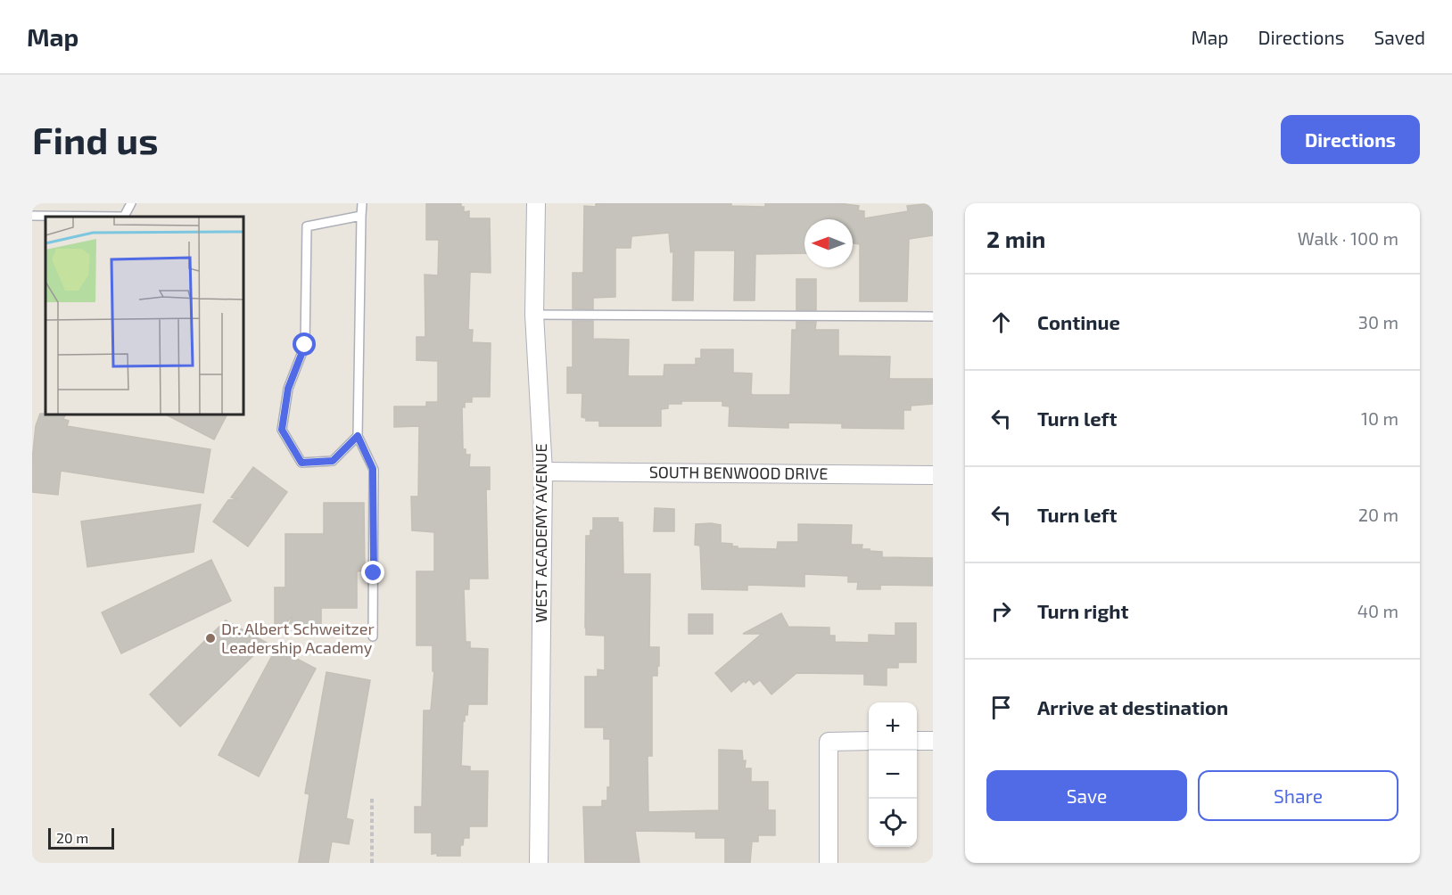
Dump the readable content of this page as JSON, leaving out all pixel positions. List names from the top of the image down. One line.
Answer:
{"streets":{"street":["SOUTH BENWOOD DRIVE","WEST ACADEMY AVENUE"]},"crossings":[["SOUTH BENWOOD DRIVE","WEST ACADEMY AVENUE"]],"places":["Dr. Albert Schweitzer Leadership Academy"],"scale_bar":"20 m","north":"left","page":{"header":"Map","nav":["Map","Directions","Saved"],"buttons":["Directions",["Save","Share"]],"title":"Find us","heading":["2 min","Walk · 100 m"],"list":[["Continue","30 m"],["Turn left","10 m"],["Turn left","20 m"],["Turn right","40 m"],"Arrive at destination"],"map_buttons":["+","−"],"scale":"20 m"}}
